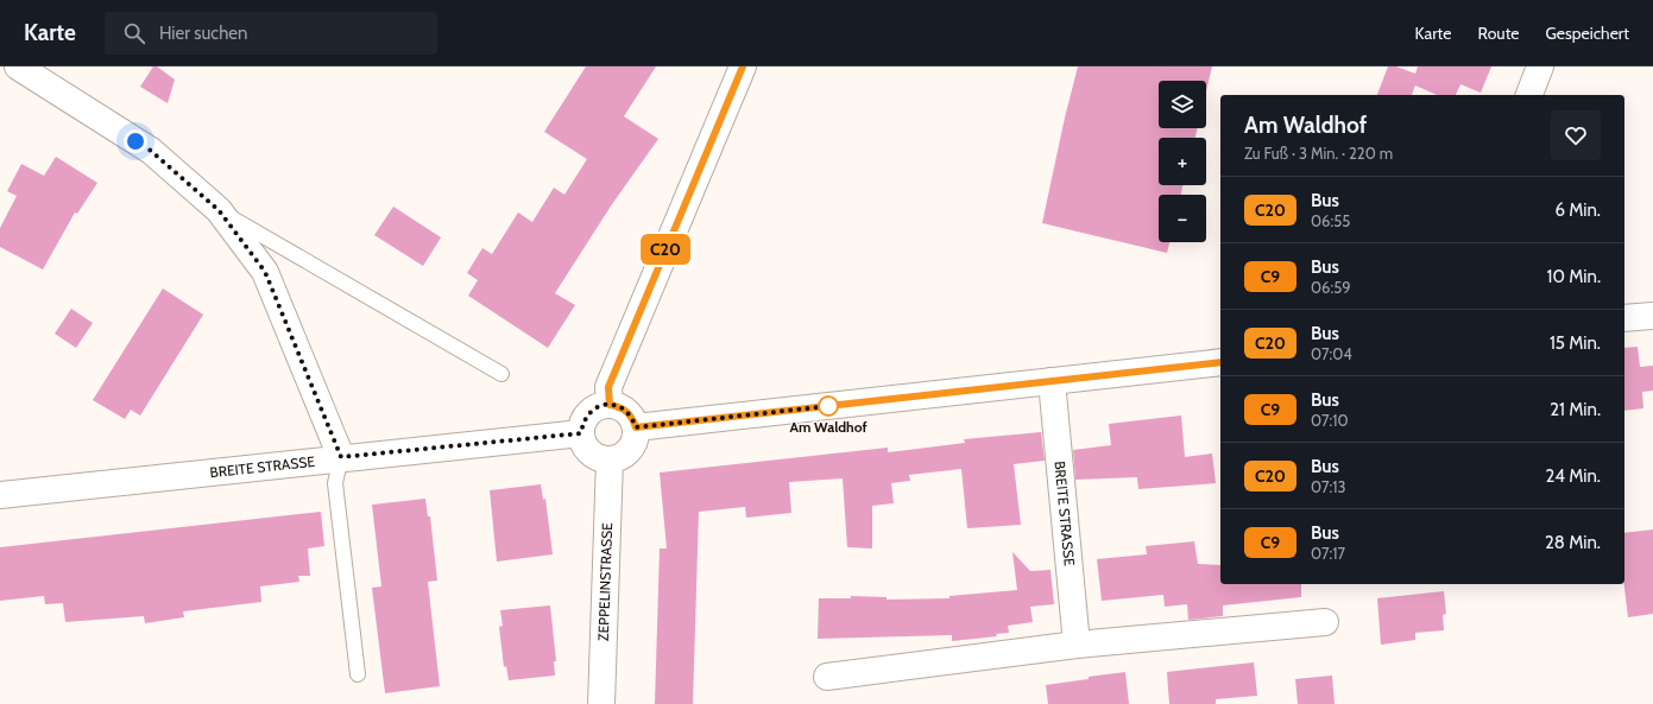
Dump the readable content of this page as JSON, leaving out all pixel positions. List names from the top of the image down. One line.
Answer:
{"streets":{"street":["BREITE STRASSE","ZEPPELINSTRASSE"]},"crossings":[["BREITE STRASSE","ZEPPELINSTRASSE"]],"places":["Am Waldhof"],"lines":["bus line C20"],"page":{"header":"Karte","search":"Hier suchen","nav":["Karte","Route","Gespeichert"],"on_map":"C20","map_buttons":["+","−"],"heading":["Am Waldhof","Zu Fuß · 3 Min. · 220 m"],"list":[{"mark":"C20","name":"Bus","note":"06:55","value":"6 Min."},{"mark":"C9","name":"Bus","note":"06:59","value":"10 Min."},{"mark":"C20","name":"Bus","note":"07:04","value":"15 Min."},{"mark":"C9","name":"Bus","note":"07:10","value":"21 Min."},{"mark":"C20","name":"Bus","note":"07:13","value":"24 Min."},{"mark":"C9","name":"Bus","note":"07:17","value":"28 Min."}]}}
